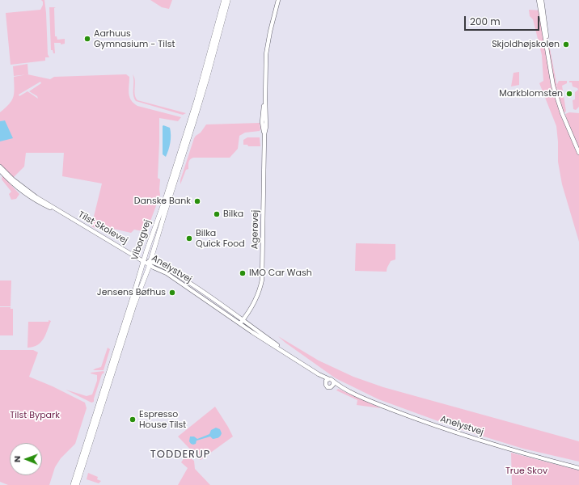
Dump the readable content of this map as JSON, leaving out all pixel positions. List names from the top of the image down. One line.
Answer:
{"streets":{"main road":["Viborgvej"],"street":["Tilst Skolevej","Agerøvej","Anelystvej"]},"crossings":[["Tilst Skolevej","Viborgvej"],["Tilst Skolevej","Anelystvej"],["Agerøvej","Anelystvej"],["Viborgvej","Anelystvej"]],"districts":["TODDERUP"],"parks":["Tilst Bypark","True Skov"],"places":["Aarhuus Gymnasium - Tilst","Skjoldhøjskolen","Markblomsten","Danske Bank","Bilka","Bilka Quick Food","IMO Car Wash","Jensens Bøfhus","Espresso House Tilst"],"scale_bar":"200 m","north":"left"}
